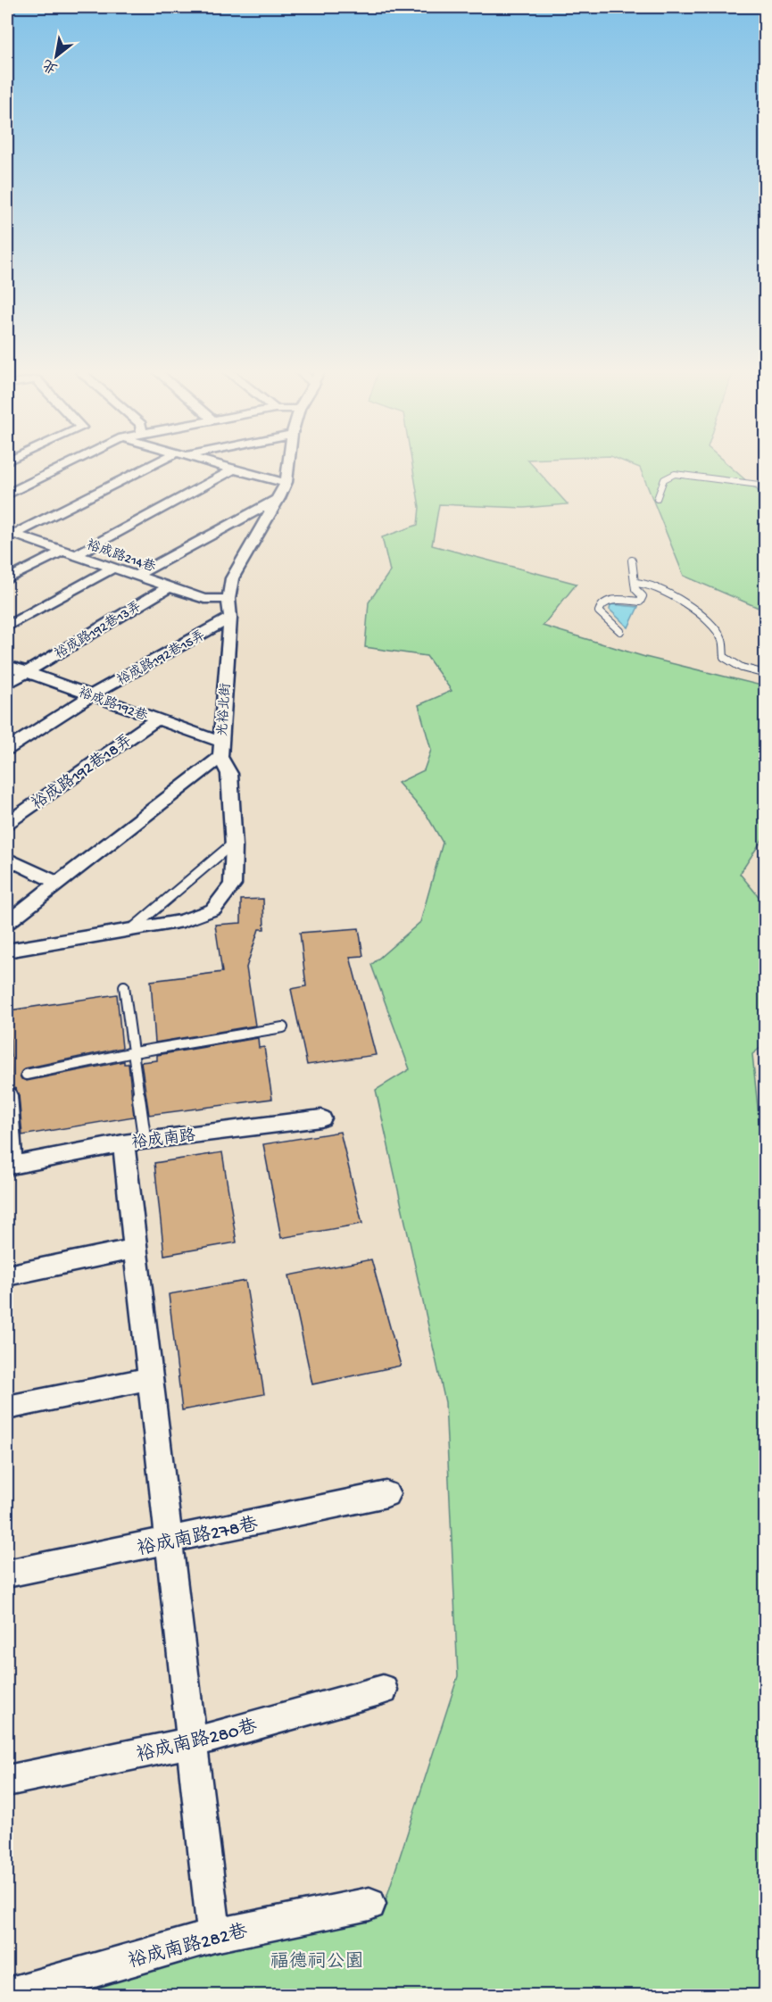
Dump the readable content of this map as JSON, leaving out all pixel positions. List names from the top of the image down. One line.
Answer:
{"streets":{"street":["裕成路214巷","裕成路192巷13弄","裕成路192巷15弄","裕成路192巷","光裕北街","裕成路192巷18弄","裕成南路","裕成南路278巷","裕成南路280巷","裕成南路282巷"]},"crossings":[["裕成路214巷","裕成路192巷13弄"],["裕成路214巷","光裕北街"],["裕成路192巷13弄","裕成路192巷"],["裕成路192巷15弄","裕成路192巷"],["裕成路192巷15弄","光裕北街"],["裕成路192巷","光裕北街"],["裕成路192巷","裕成路192巷18弄"]],"parks":["福德祠公園"],"north":"bottom left"}
